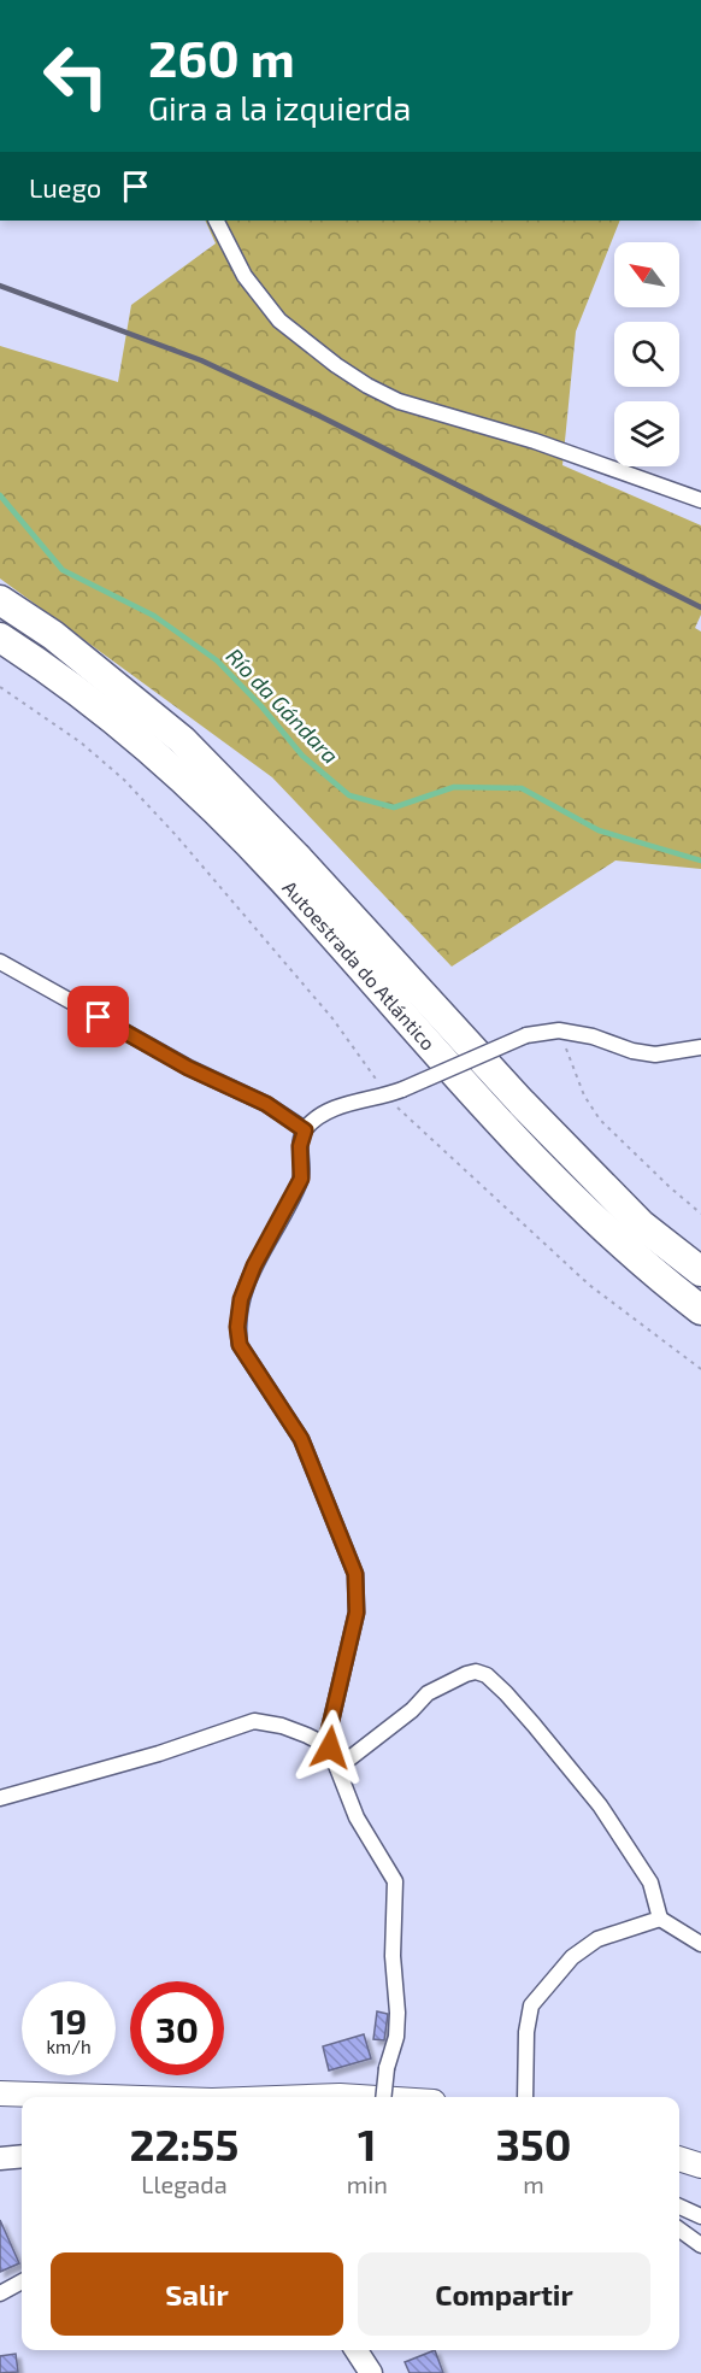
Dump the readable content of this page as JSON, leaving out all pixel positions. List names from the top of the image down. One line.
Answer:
{"streets":{"highway":["Autoestrada do Atlántico"]},"water":["Río da Gándara"],"north":"top left","page":{"turn":["260 m","Gira a la izquierda"],"then":"Luego","speed":"19 km/h","limit":"30","eta":["22:55","Llegada","1","min","350","m"],"buttons":["Salir","Compartir"]}}
